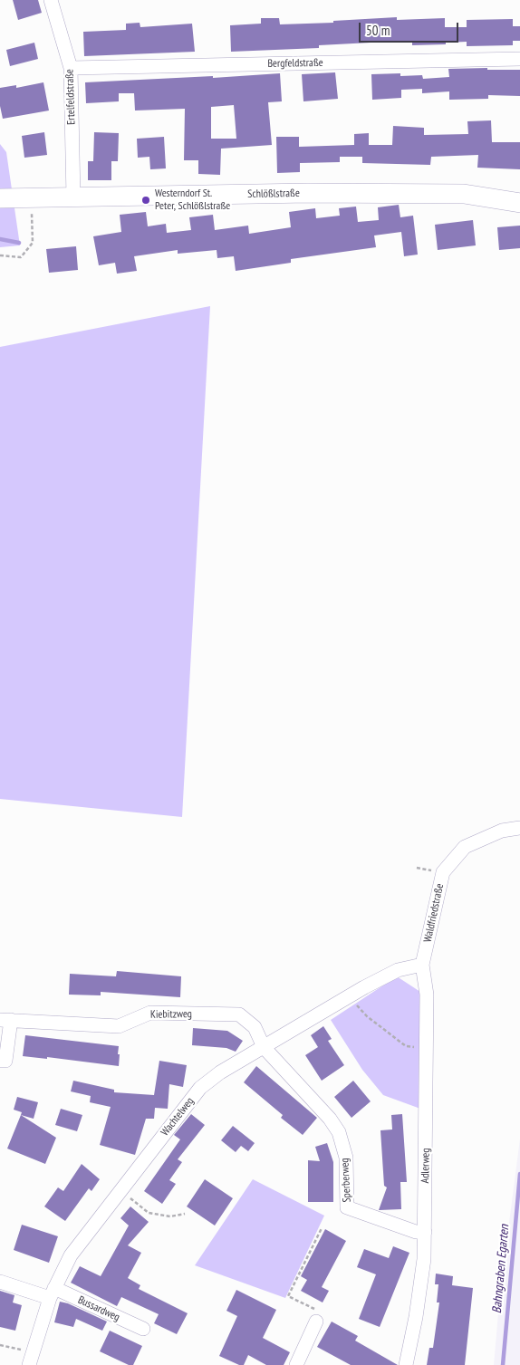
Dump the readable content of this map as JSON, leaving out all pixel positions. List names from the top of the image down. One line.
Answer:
{"streets":{"street":["Bergfeldstraße","Ertelfeldstraße","Schlößlstraße","Waldfriedstraße","Kiebitzweg","Wachtelweg","Adlerweg","Sperberweg","Bussardweg"]},"crossings":[["Bergfeldstraße","Ertelfeldstraße"],["Ertelfeldstraße","Schlößlstraße"],["Waldfriedstraße","Wachtelweg"],["Waldfriedstraße","Adlerweg"],["Kiebitzweg","Wachtelweg"],["Kiebitzweg","Sperberweg"],["Wachtelweg","Adlerweg"],["Wachtelweg","Sperberweg"],["Wachtelweg","Bussardweg"],["Adlerweg","Sperberweg"]],"water":["Bahngraben Egarten"],"places":["Westerndorf St. Peter, Schlößlstraße"],"scale_bar":"50 m"}
